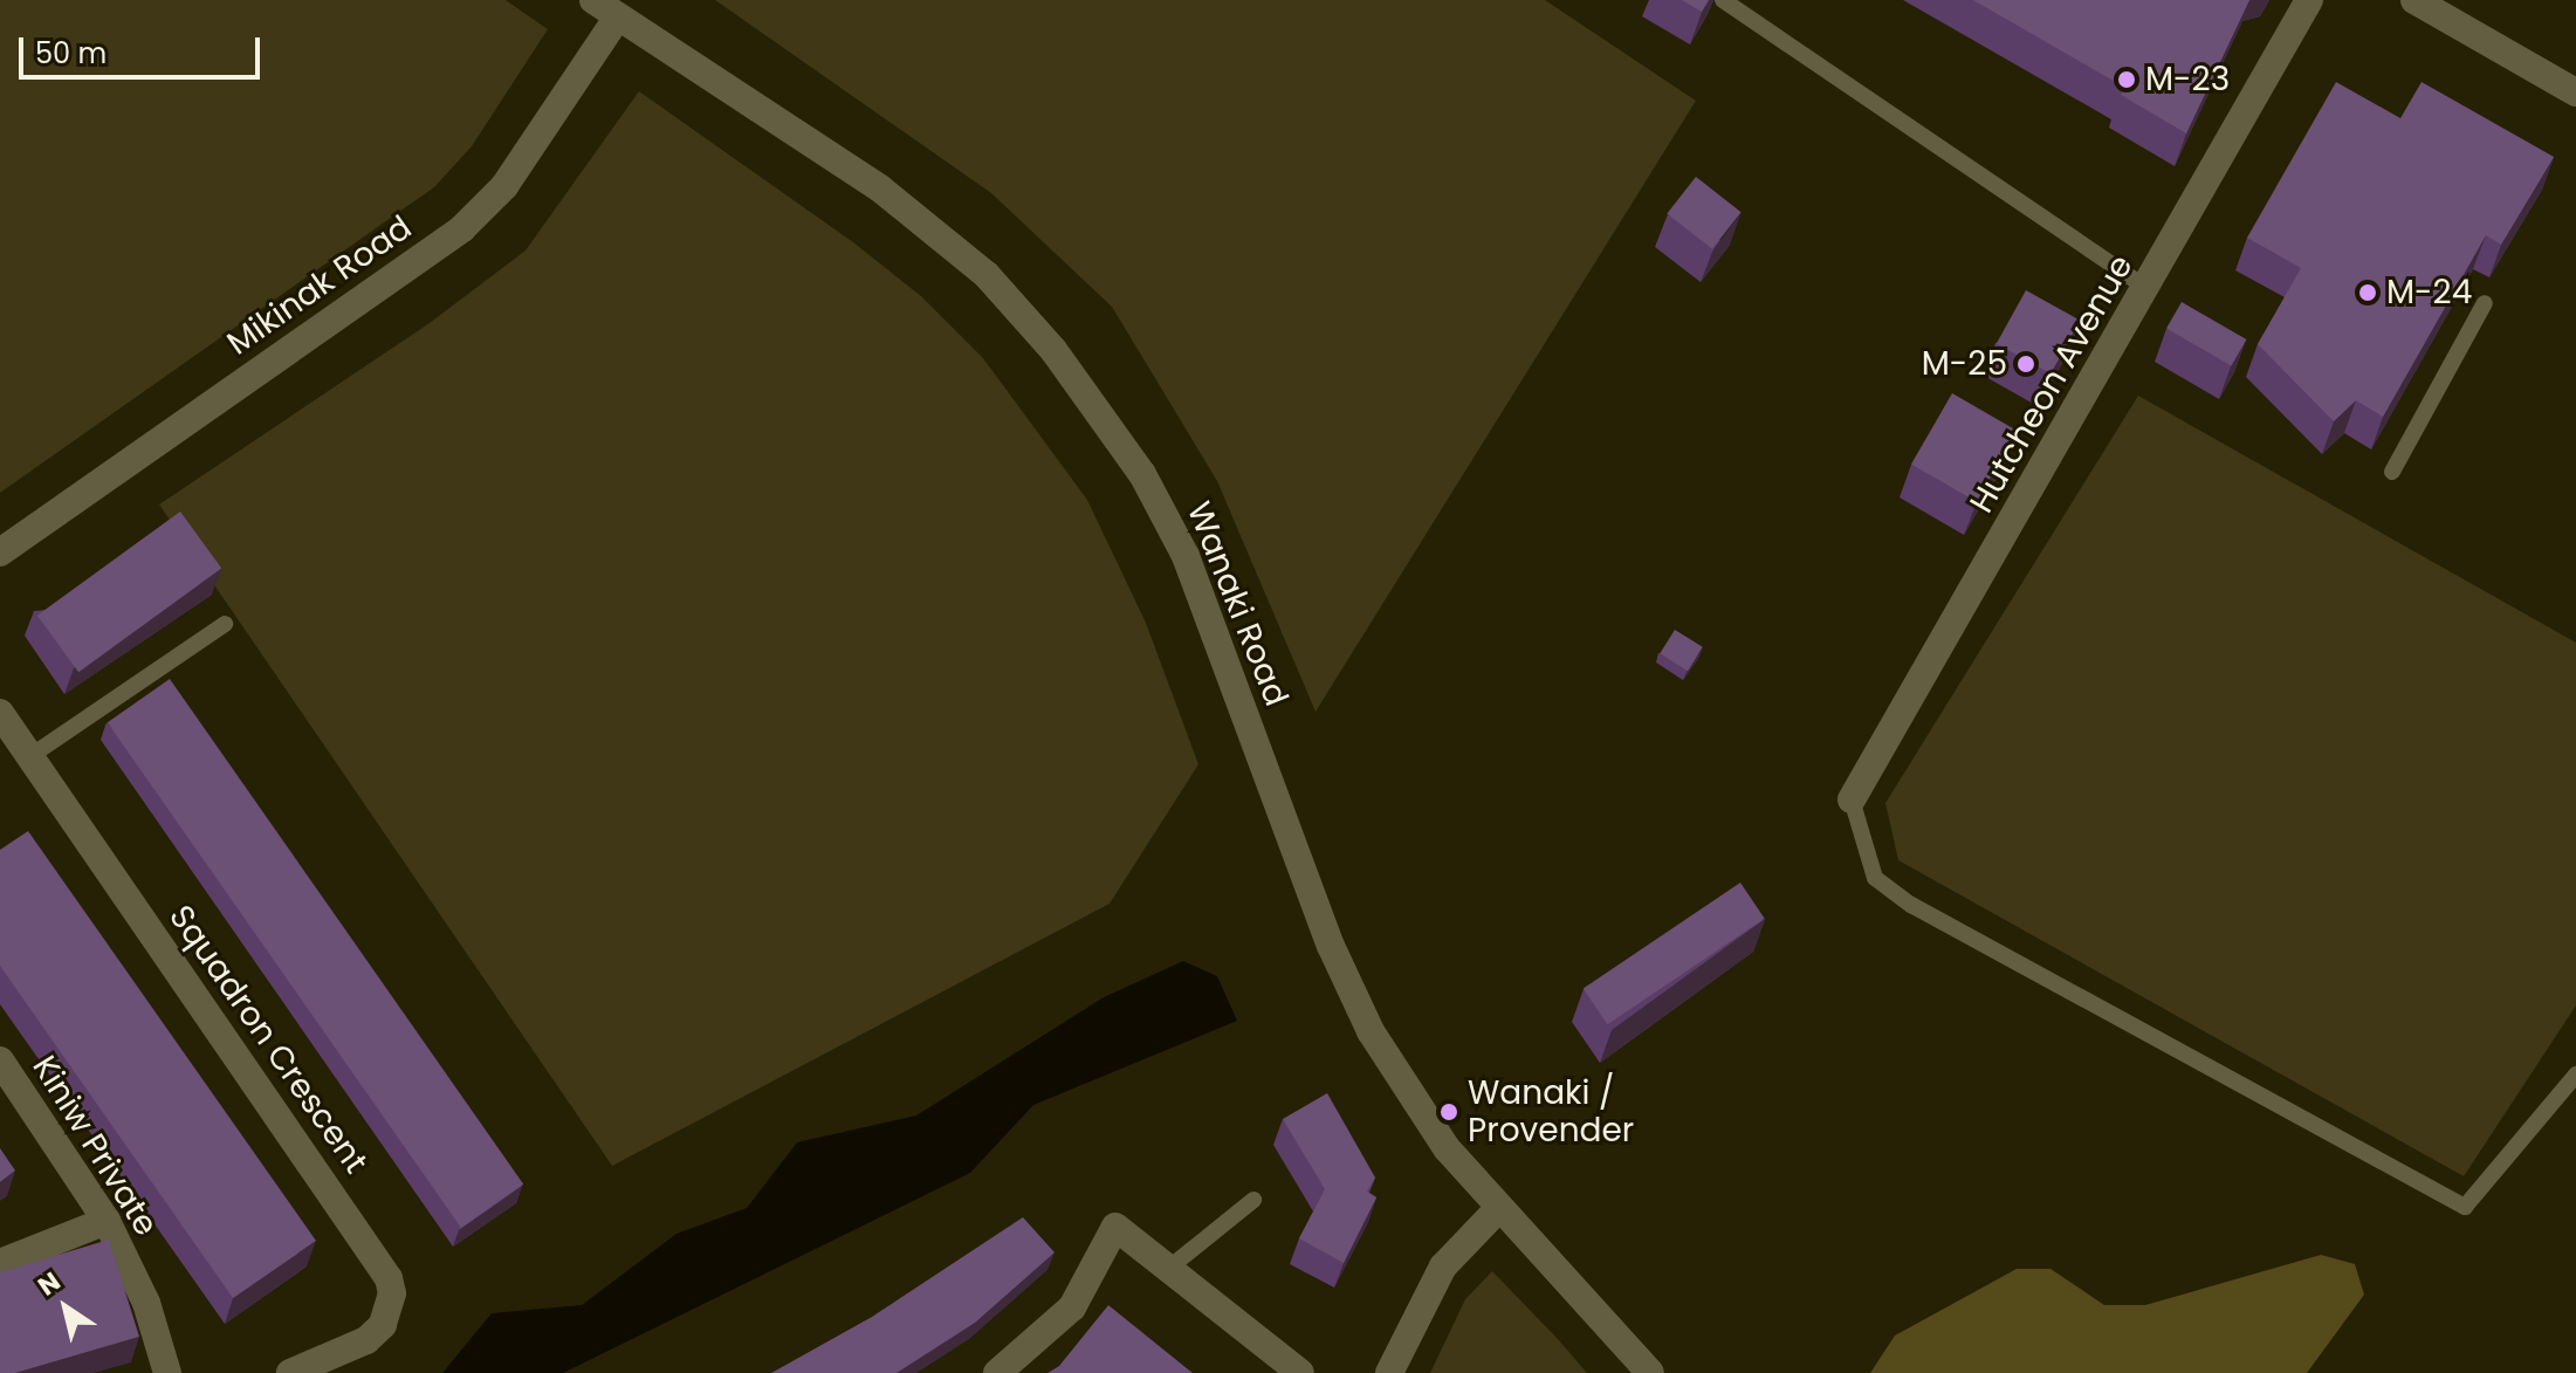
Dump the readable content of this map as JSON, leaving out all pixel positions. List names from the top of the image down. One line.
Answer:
{"streets":{"street":["Mikinak Road","Hutcheon Avenue","Wanaki Road","Squadron Crescent","Kiniw Private"]},"crossings":[["Mikinak Road","Wanaki Road"]],"places":["M-23","M-24","M-25","Wanaki / Provender"],"scale_bar":"50 m","north":"top left"}
